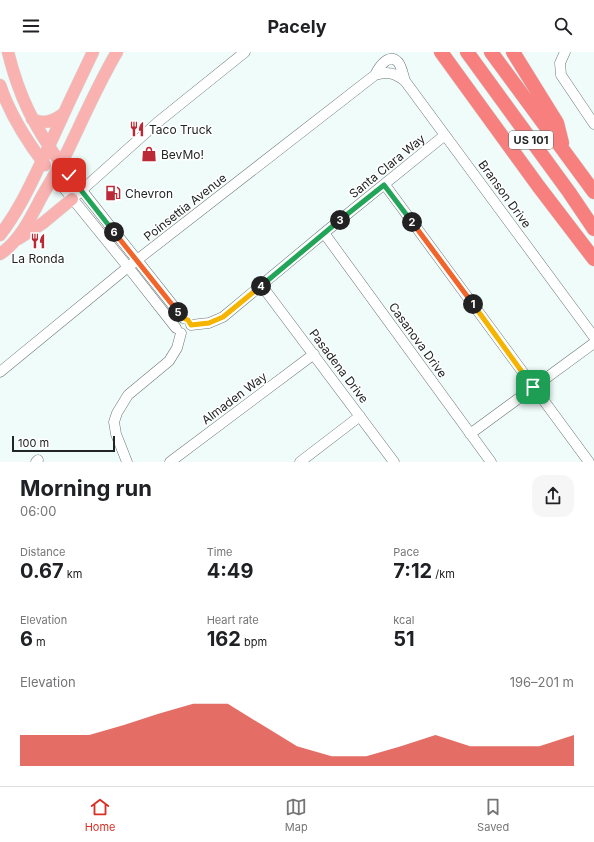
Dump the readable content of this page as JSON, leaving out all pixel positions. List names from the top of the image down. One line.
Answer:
{"streets":{"highway":["US 101"],"street":["Santa Clara Way","Branson Drive","Poinsettia Avenue","Casanova Drive","Pasadena Drive","Almaden Way"]},"crossings":[["Santa Clara Way","Branson Drive"],["Santa Clara Way","Casanova Drive"],["Santa Clara Way","Pasadena Drive"],["Branson Drive","Poinsettia Avenue"],["Pasadena Drive","Almaden Way"]],"places":{"restaurant":["Taco Truck","La Ronda"],"shop":["BevMo!"],"fuel station":["Chevron"]},"scale_bar":"100 m","page":{"header":"Pacely","pins":["3","2","6","4","1","5"],"scale":"100 m","heading":["Morning run","06:00"],"stats":[["Distance","0.67 km"],["Time","4:49"],["Pace","7:12 /km"],["Elevation","6 m"],["Heart rate","162 bpm"],["kcal","51"]],"chart":["Elevation","196–201 m"],"tabs":["Home","Map","Saved"]}}
